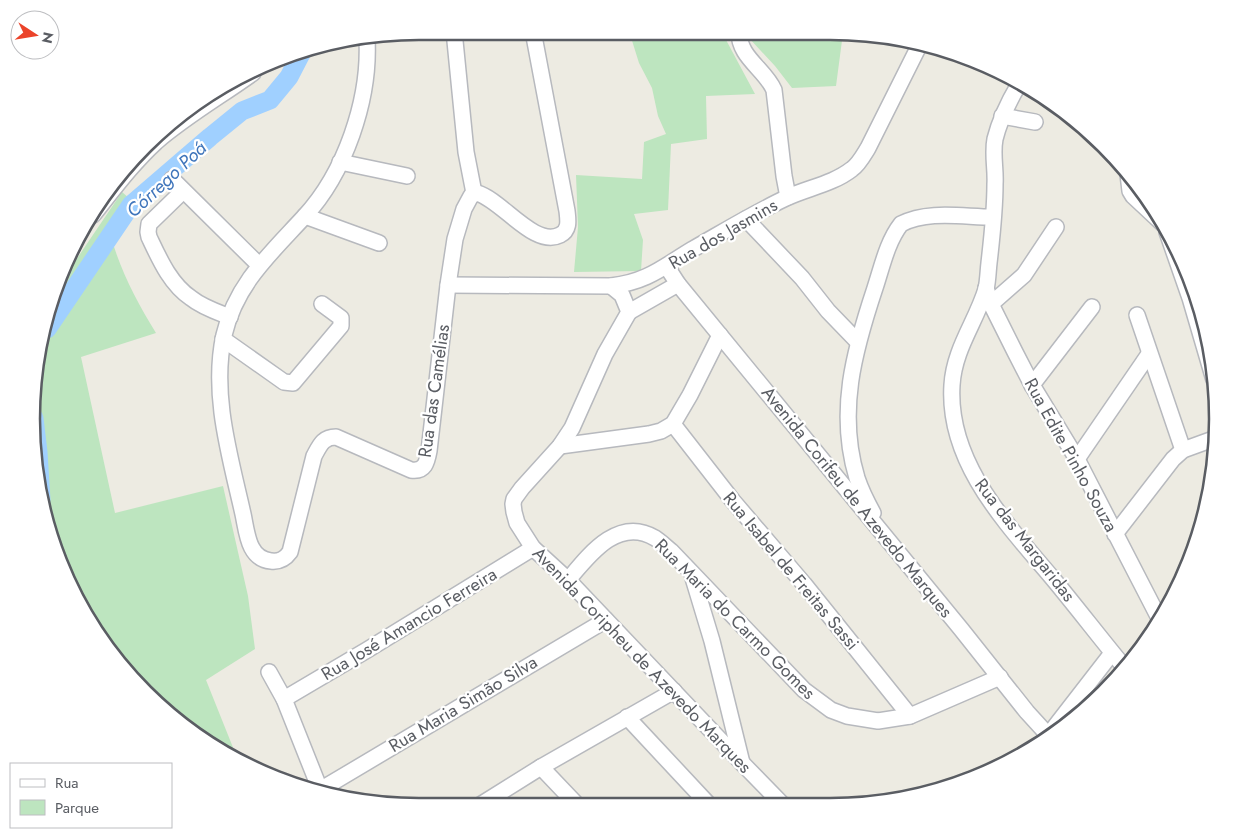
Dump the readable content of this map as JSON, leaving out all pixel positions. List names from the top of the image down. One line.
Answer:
{"streets":{"street":["Rua dos Jasmins","Rua das Camélias","Rua Edite Pinho Souza","Avenida Corifeu de Azevedo Marques","Rua das Margaridas","Rua Isabel de Freitas Sassi","Rua Maria do Carmo Gomes","Rua José Amancio Ferreira","Avenida Coripheu de Azevedo Marques","Rua Maria Simão Silva"]},"crossings":[["Rua dos Jasmins","Rua das Camélias"],["Rua dos Jasmins","Avenida Corifeu de Azevedo Marques"],["Rua Edite Pinho Souza","Rua das Margaridas"],["Avenida Corifeu de Azevedo Marques","Rua Maria do Carmo Gomes"],["Rua Isabel de Freitas Sassi","Rua Maria do Carmo Gomes"],["Rua Maria do Carmo Gomes","Avenida Coripheu de Azevedo Marques"],["Rua José Amancio Ferreira","Avenida Coripheu de Azevedo Marques"],["Avenida Coripheu de Azevedo Marques","Rua Maria Simão Silva"]],"water":["Córrego Poá"],"legend":["Rua","Parque"],"north":"right"}
